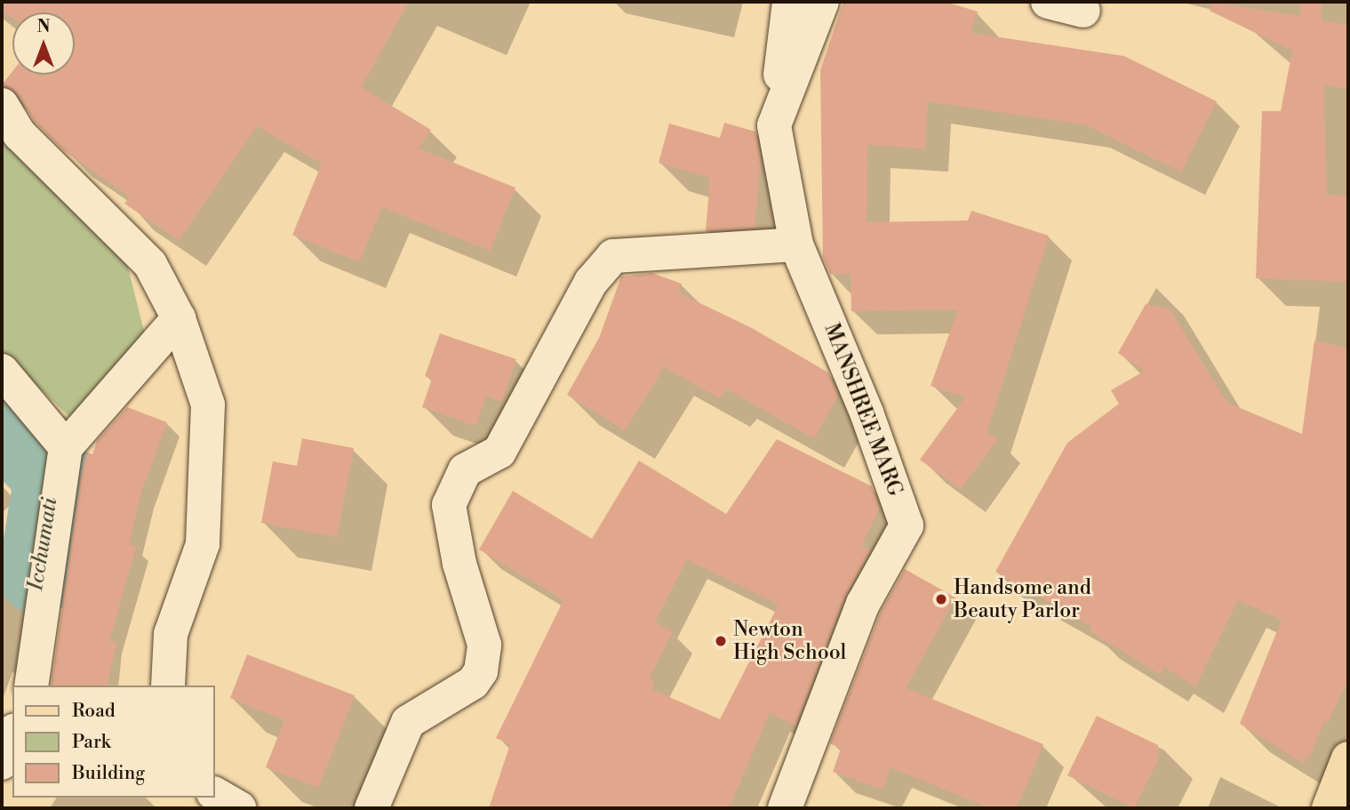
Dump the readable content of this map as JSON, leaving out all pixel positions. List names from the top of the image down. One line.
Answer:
{"streets":{"street":["MANSHREE MARG"]},"water":["Icchumati"],"places":["Handsome and Beauty Parlor","Newton High School"],"legend":["Road","Park","Building"],"north":"top"}
